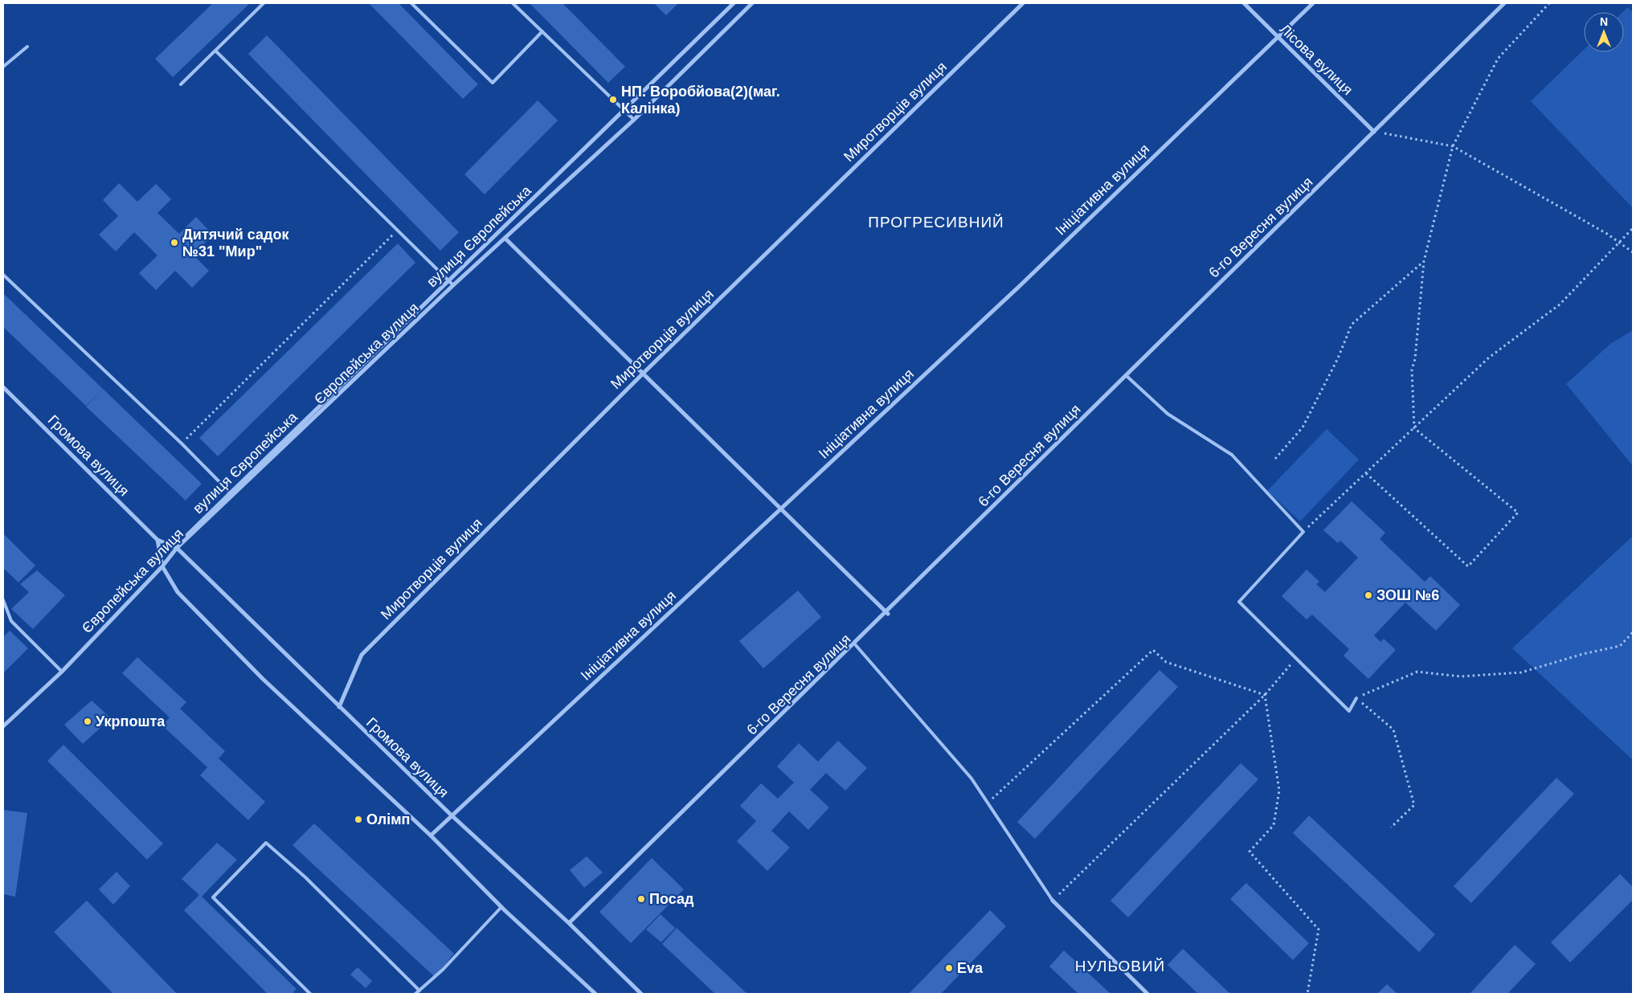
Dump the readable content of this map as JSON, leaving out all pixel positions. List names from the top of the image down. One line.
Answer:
{"streets":{"street":["Лісова вулиця","Миротворців вулиця","Ініціативна вулиця","6-го Вересня вулиця","вулиця Європейська","Європейська вулиця","Громова вулиця"]},"crossings":[["Лісова вулиця","Ініціативна вулиця"],["Лісова вулиця","6-го Вересня вулиця"],["Миротворців вулиця","Громова вулиця"],["Ініціативна вулиця","Громова вулиця"],["6-го Вересня вулиця","Громова вулиця"],["Європейська вулиця","Громова вулиця"]],"districts":["ПРОГРЕСИВНИЙ","НУЛЬОВИЙ"],"places":["НП. Воробйова(2)(маг. Калінка)","Дитячий садок №31 \"Мир\"","ЗОШ №6","Укрпошта","Олімп","Посад","Eva"],"north":"top"}
